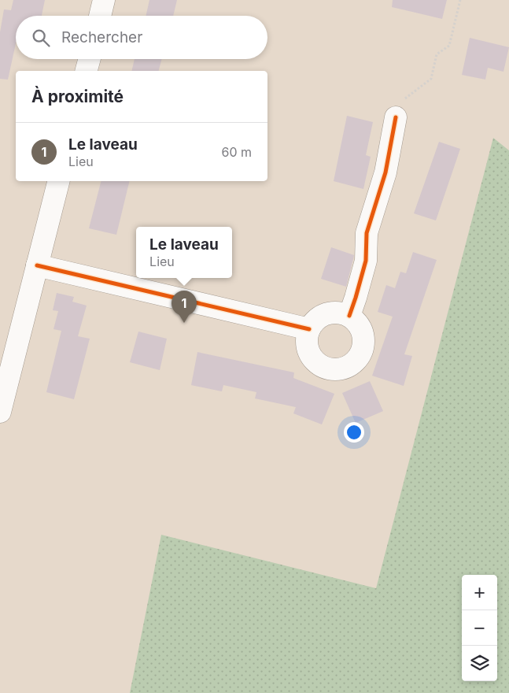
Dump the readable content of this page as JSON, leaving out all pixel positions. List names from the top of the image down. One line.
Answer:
{"page":{"search":"Rechercher","heading":"À proximité","list":[{"mark":"1","name":"Le laveau","note":"Lieu","value":"60 m"}],"popup":["Le laveau","Lieu"],"pins":"1","map_buttons":["+","−"]}}
